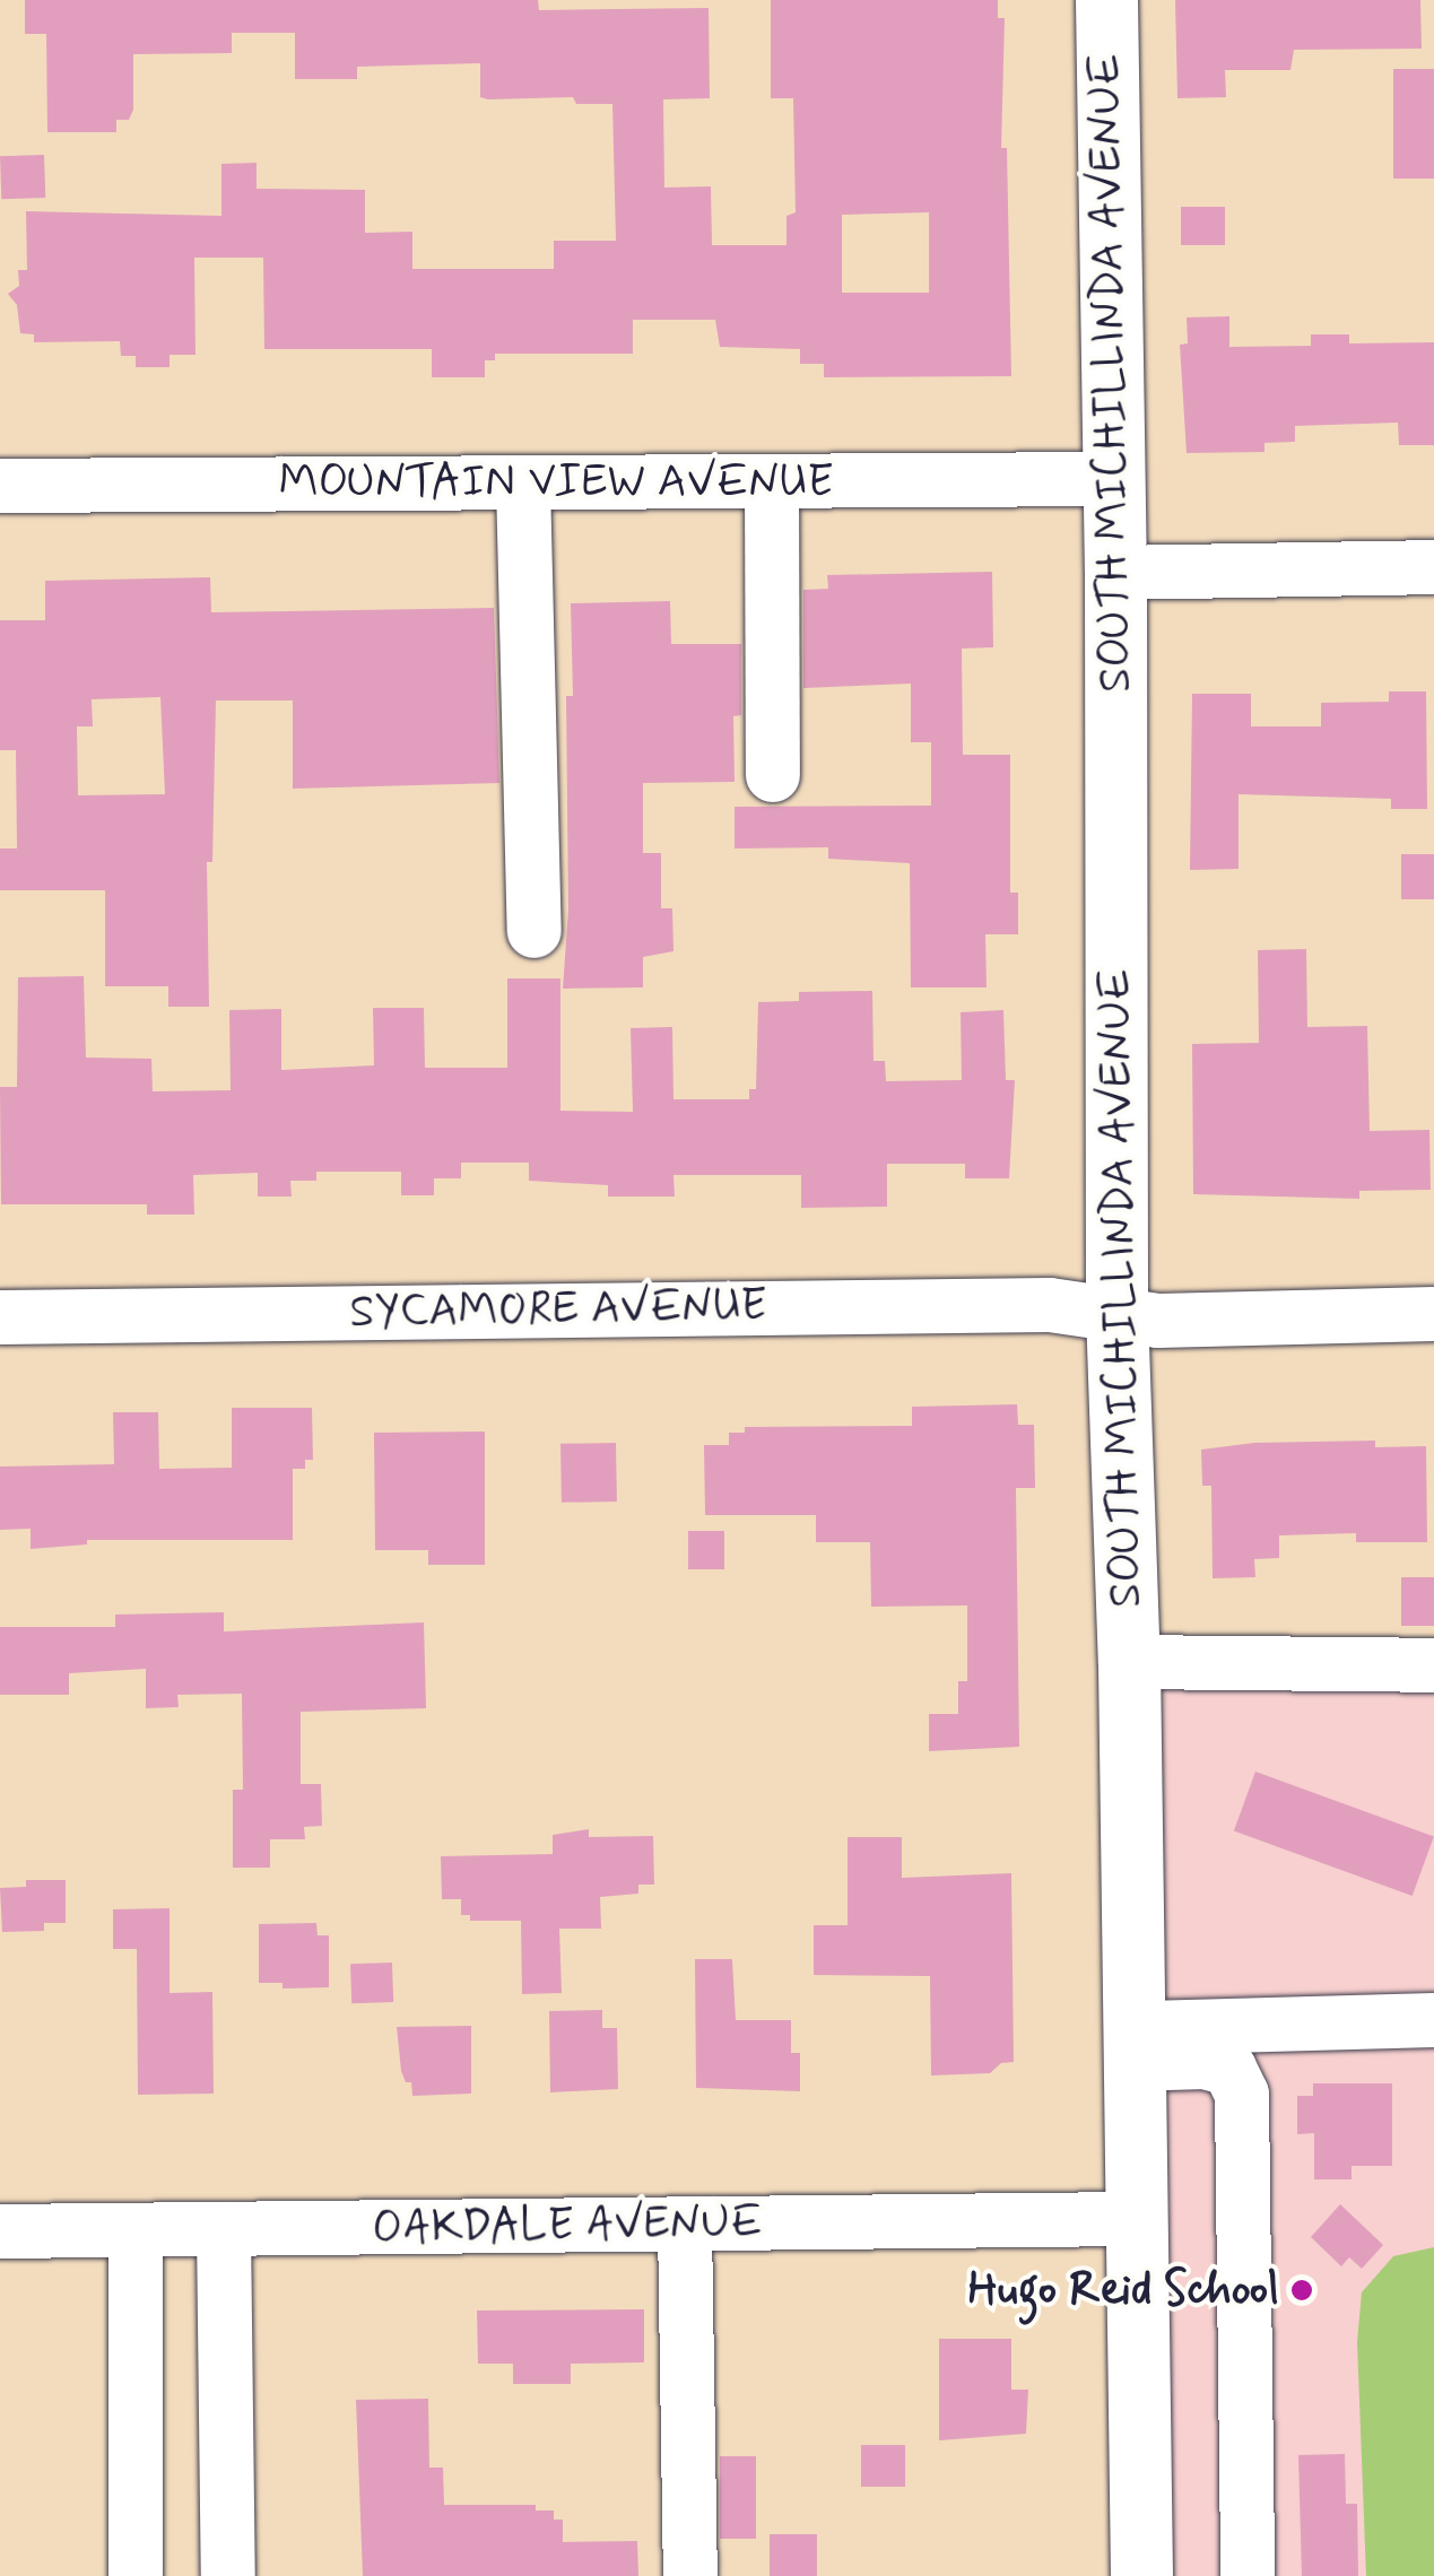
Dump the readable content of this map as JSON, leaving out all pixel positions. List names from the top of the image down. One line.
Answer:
{"streets":{"main road":["SOUTH MICHILLINDA AVENUE"],"street":["MOUNTAIN VIEW AVENUE","SYCAMORE AVENUE","OAKDALE AVENUE"]},"crossings":[["SOUTH MICHILLINDA AVENUE","MOUNTAIN VIEW AVENUE"],["SOUTH MICHILLINDA AVENUE","SYCAMORE AVENUE"],["SOUTH MICHILLINDA AVENUE","OAKDALE AVENUE"]],"places":["Hugo Reid School"]}
